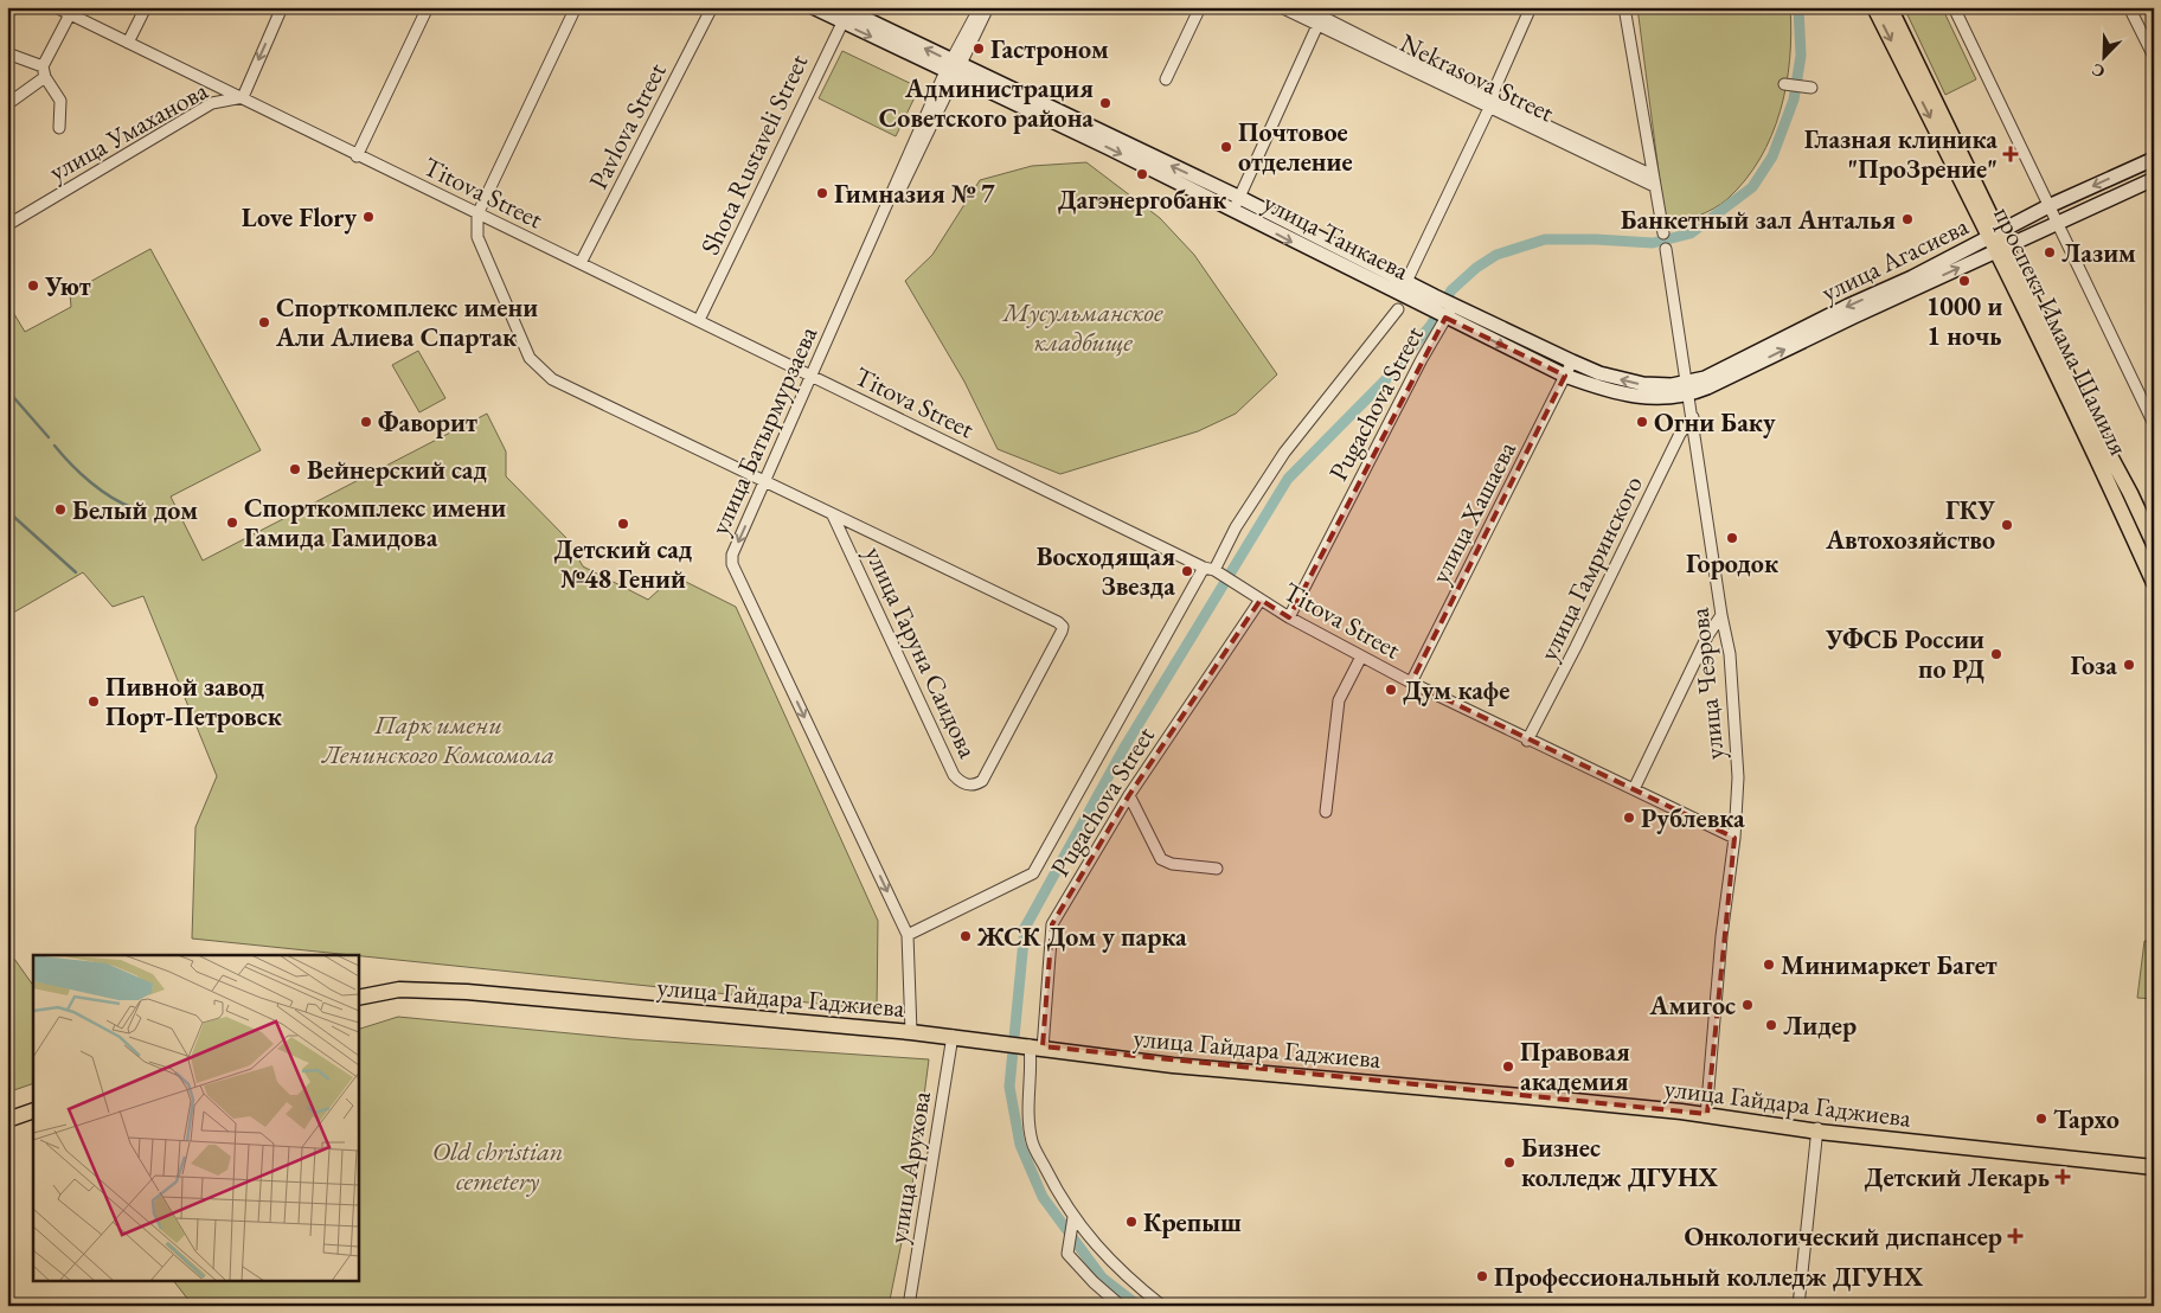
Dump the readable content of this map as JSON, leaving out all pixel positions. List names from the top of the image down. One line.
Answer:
{"streets":{"main road":["улица Танкаева","улица Агасиева","проспект Имама Шамиля","улица Гайдара Гаджиева"],"street":["Nekrasova Street","Pavlova Street","улица Умаханова","Shota Rustaveli Street","Titova Street","Pugachova Street","улица Батырмурзаева","улица Хашаева","улица Гамринского","улица Гаруна Саидова","улица Чеэрова","улица Арухова"]},"crossings":[["Pavlova Street","Titova Street"],["улица Умаханова","Titova Street"],["Shota Rustaveli Street","Titova Street"],["Shota Rustaveli Street","улица Танкаева"],["Titova Street","Pugachova Street"],["Titova Street","улица Батырмурзаева"],["Titova Street","улица Хашаева"],["Titova Street","улица Гамринского"],["Titova Street","улица Гаруна Саидова"],["Titova Street","улица Чеэрова"],["улица Танкаева","улица Агасиева"],["улица Танкаева","Pugachova Street"],["улица Танкаева","улица Батырмурзаева"],["улица Танкаева","улица Хашаева"],["улица Танкаева","улица Чеэрова"],["улица Агасиева","проспект Имама Шамиля"],["улица Агасиева","улица Чеэрова"],["Pugachova Street","улица Гайдара Гаджиева"],["улица Батырмурзаева","улица Гаруна Саидова"],["улица Батырмурзаева","улица Гайдара Гаджиева"],["улица Гамринского","улица Чеэрова"],["улица Чеэрова","улица Гайдара Гаджиева"],["улица Гайдара Гаджиева","улица Арухова"]],"one_way":["улица Батырмурзаева"],"parks":["Мусульманское кладбище","Парк имени Ленинского Комсомола","Old сhristian cemetery"],"places":{"other":["Гастроном","Администрация Советского района","Почтовое отделение","Дагэнергобанк","Гимназия № 7","Love Flory","Банкетный зал Анталья","Лазим","1000 и 1 ночь","Уют","Спорткомплекс имени Али Алиева Спартак","Фаворит","Огни Баку","Вейнерский сад","Белый дом","Спорткомплекс имени Гамида Гамидова","Детский сад №48 Гений","ГКУ Автохозяйство","Городок","Восходящая Звезда","УФСБ России по РД","Гоза","Дум кафе","Пивной завод Порт-Петровск","Рублевка","ЖСК Дом у парка","Минимаркет Багет","Амигос","Лидер","Правовая академия","Тархо","Бизнес колледж ДГУНХ","Крепыш","Профессиональный колледж ДГУНХ"],"health":["Глазная клиника \"ПроЗрение\"","Детский Лекарь","Онкологический диспансер"]},"north":"bottom left"}
